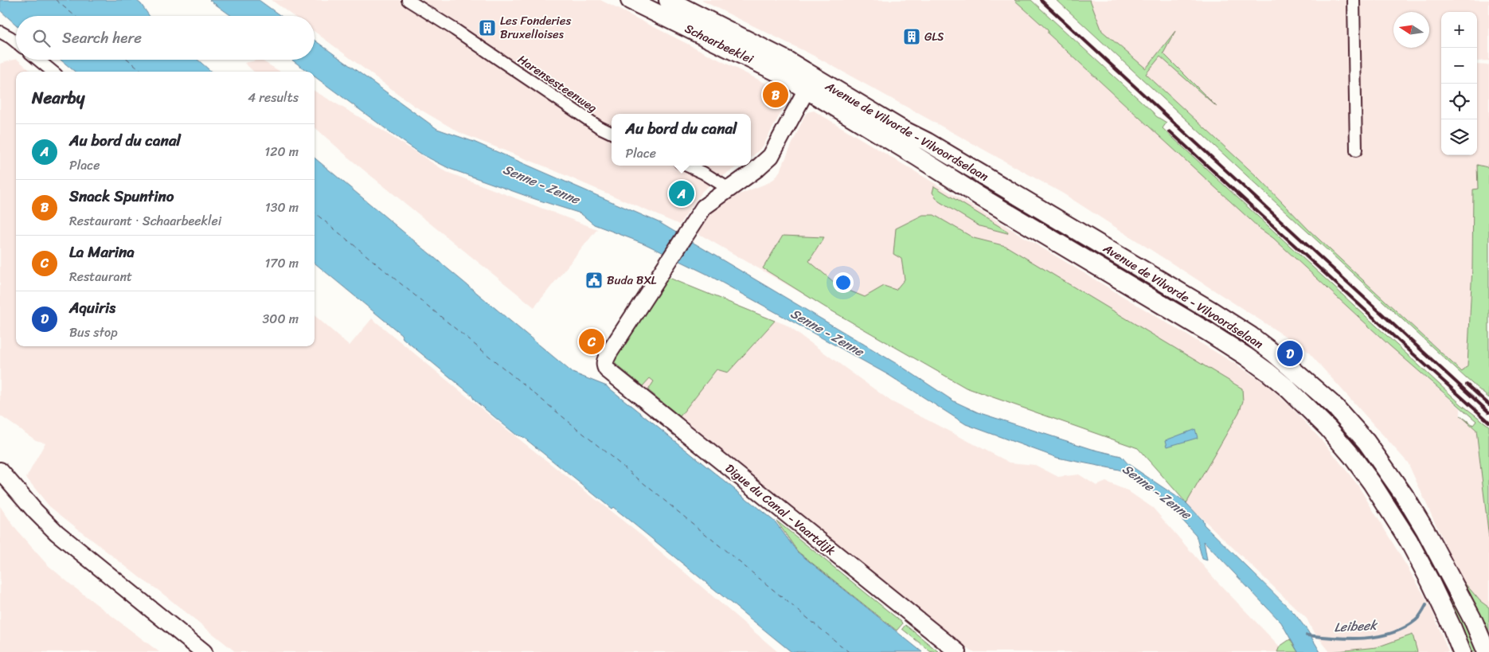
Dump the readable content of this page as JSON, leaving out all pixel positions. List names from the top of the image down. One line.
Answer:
{"streets":{"main road":["Schaarbeeklei","Avenue de Vilvorde - Vilvoordselaan","Digue du Canal - Vaartdijk"],"street":["Harensesteenweg"]},"crossings":[["Schaarbeeklei","Avenue de Vilvorde - Vilvoordselaan"]],"water":["Senne - Zenne","Leibeek"],"places":{"building":["Les Fonderies Bruxelloises","GLS"],"public building":["Buda BXL"]},"north":"left","page":{"map_buttons":["+","−"],"search":"Search here","heading":["Nearby","4 results"],"pins":["B","A","C","D"],"popup":["Au bord du canal","Place"],"list":[{"mark":"A","name":"Au bord du canal","note":"Place","value":"120 m"},{"mark":"B","name":"Snack Spuntino","note":"Restaurant · Schaarbeeklei","value":"130 m"},{"mark":"C","name":"La Marina","note":"Restaurant","value":"170 m"},{"mark":"D","name":"Aquiris","note":"Bus stop","value":"300 m"}]}}
